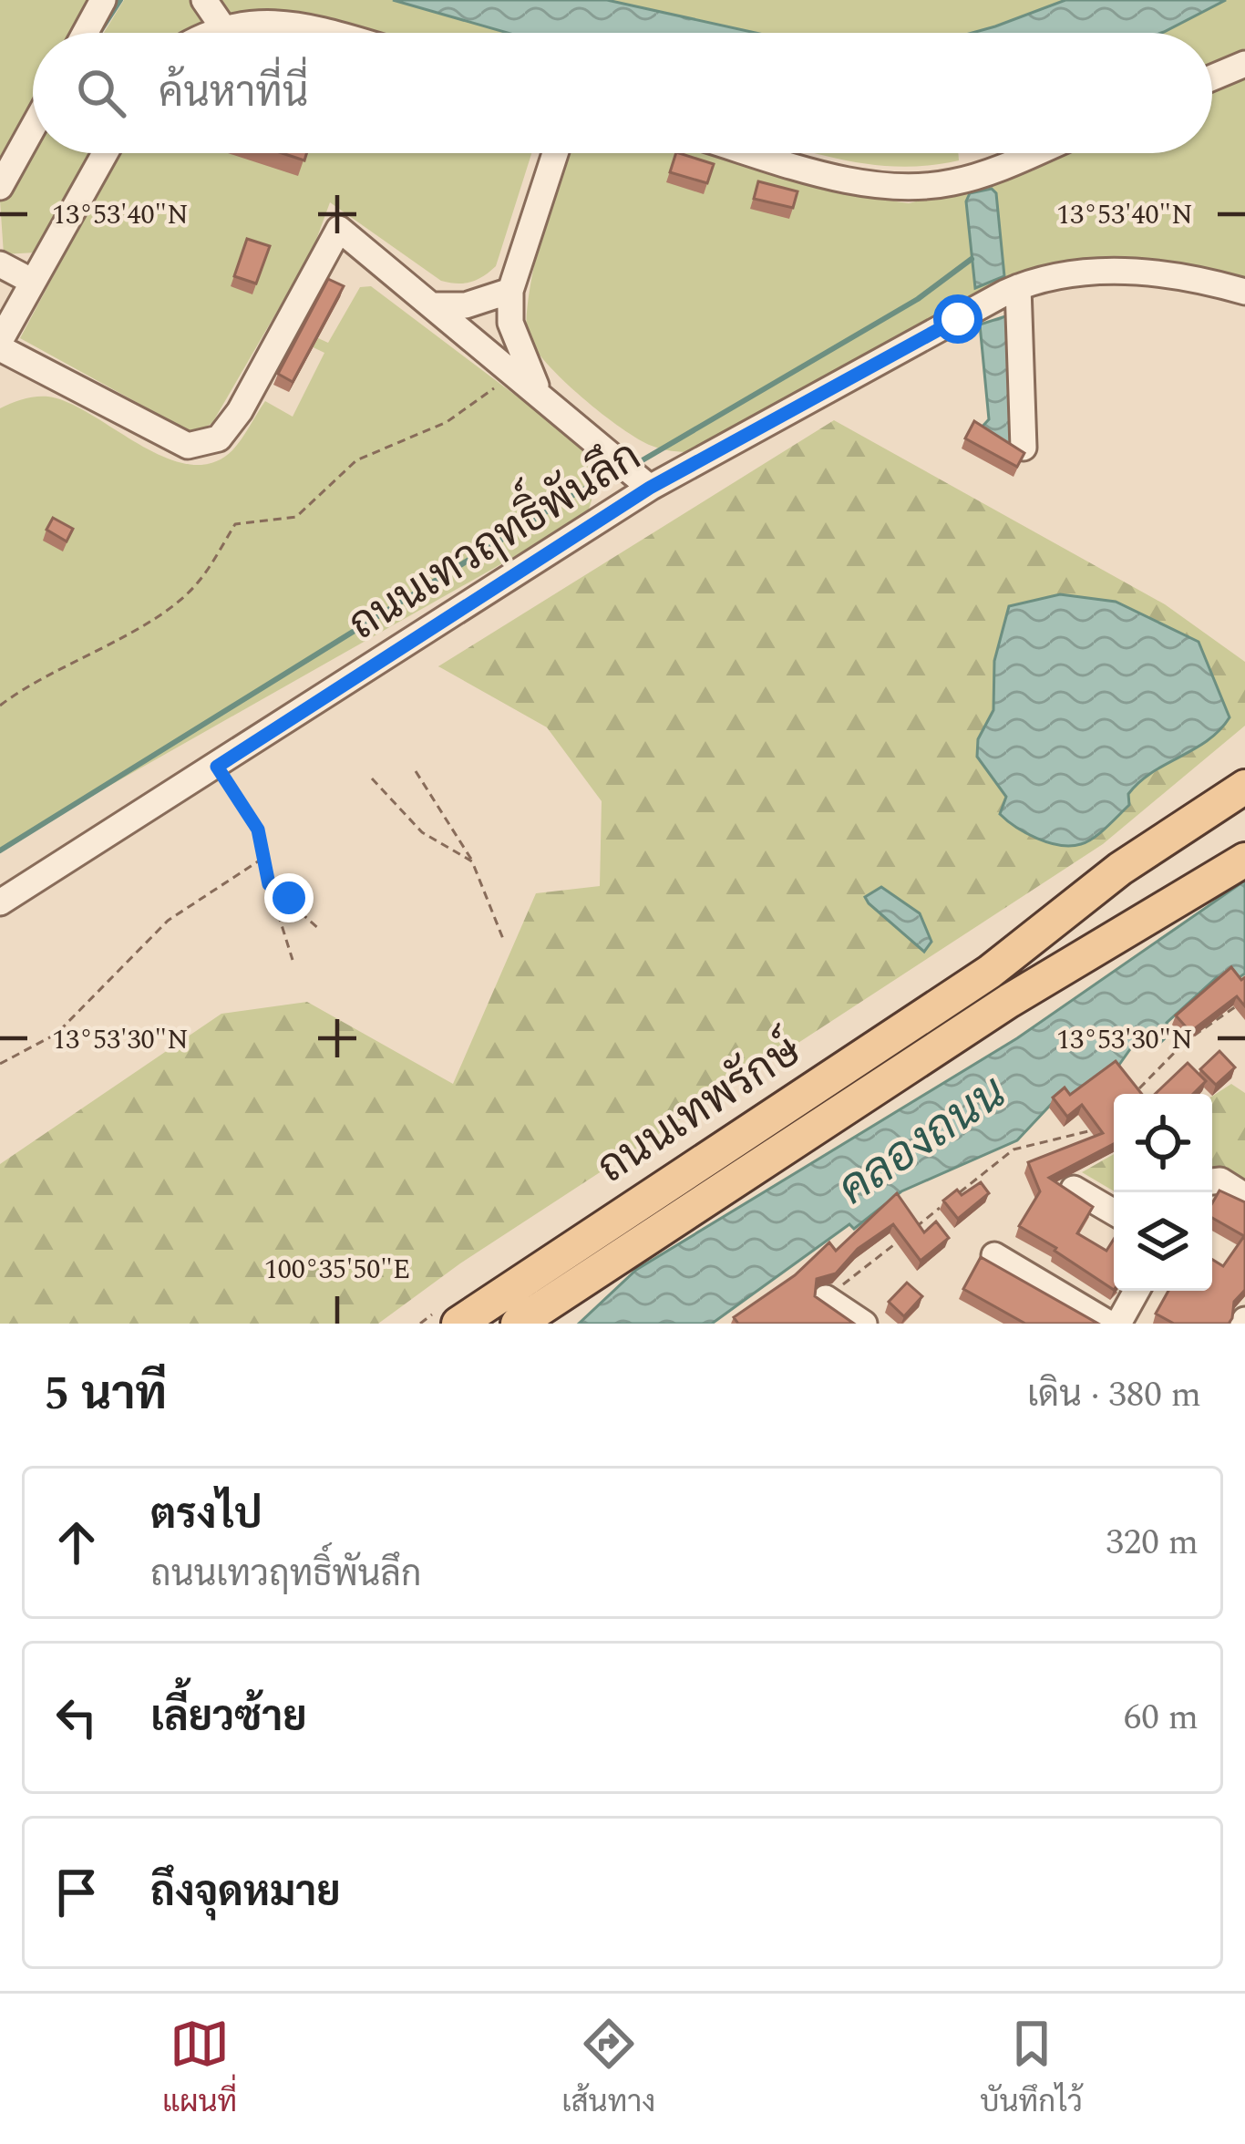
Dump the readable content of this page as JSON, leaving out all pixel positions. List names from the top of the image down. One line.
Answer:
{"streets":{"main road":["ถนนเทพรักษ์"],"street":["ถนนเทวฤทธิ์พันลึก"]},"water":["คลองถนน"],"page":{"search":"ค้นหาที่นี่","heading":["5 นาที","เดิน · 380 m"],"list":[["ตรงไป","ถนนเทวฤทธิ์พันลึก","320 m"],["เลี้ยวซ้าย","60 m"],"ถึงจุดหมาย"],"nav":["แผนที่","เส้นทาง","บันทึกไว้"]},"coordinates":["13°53'40\"N","13°53'30\"N","100°35'50\"E"]}
